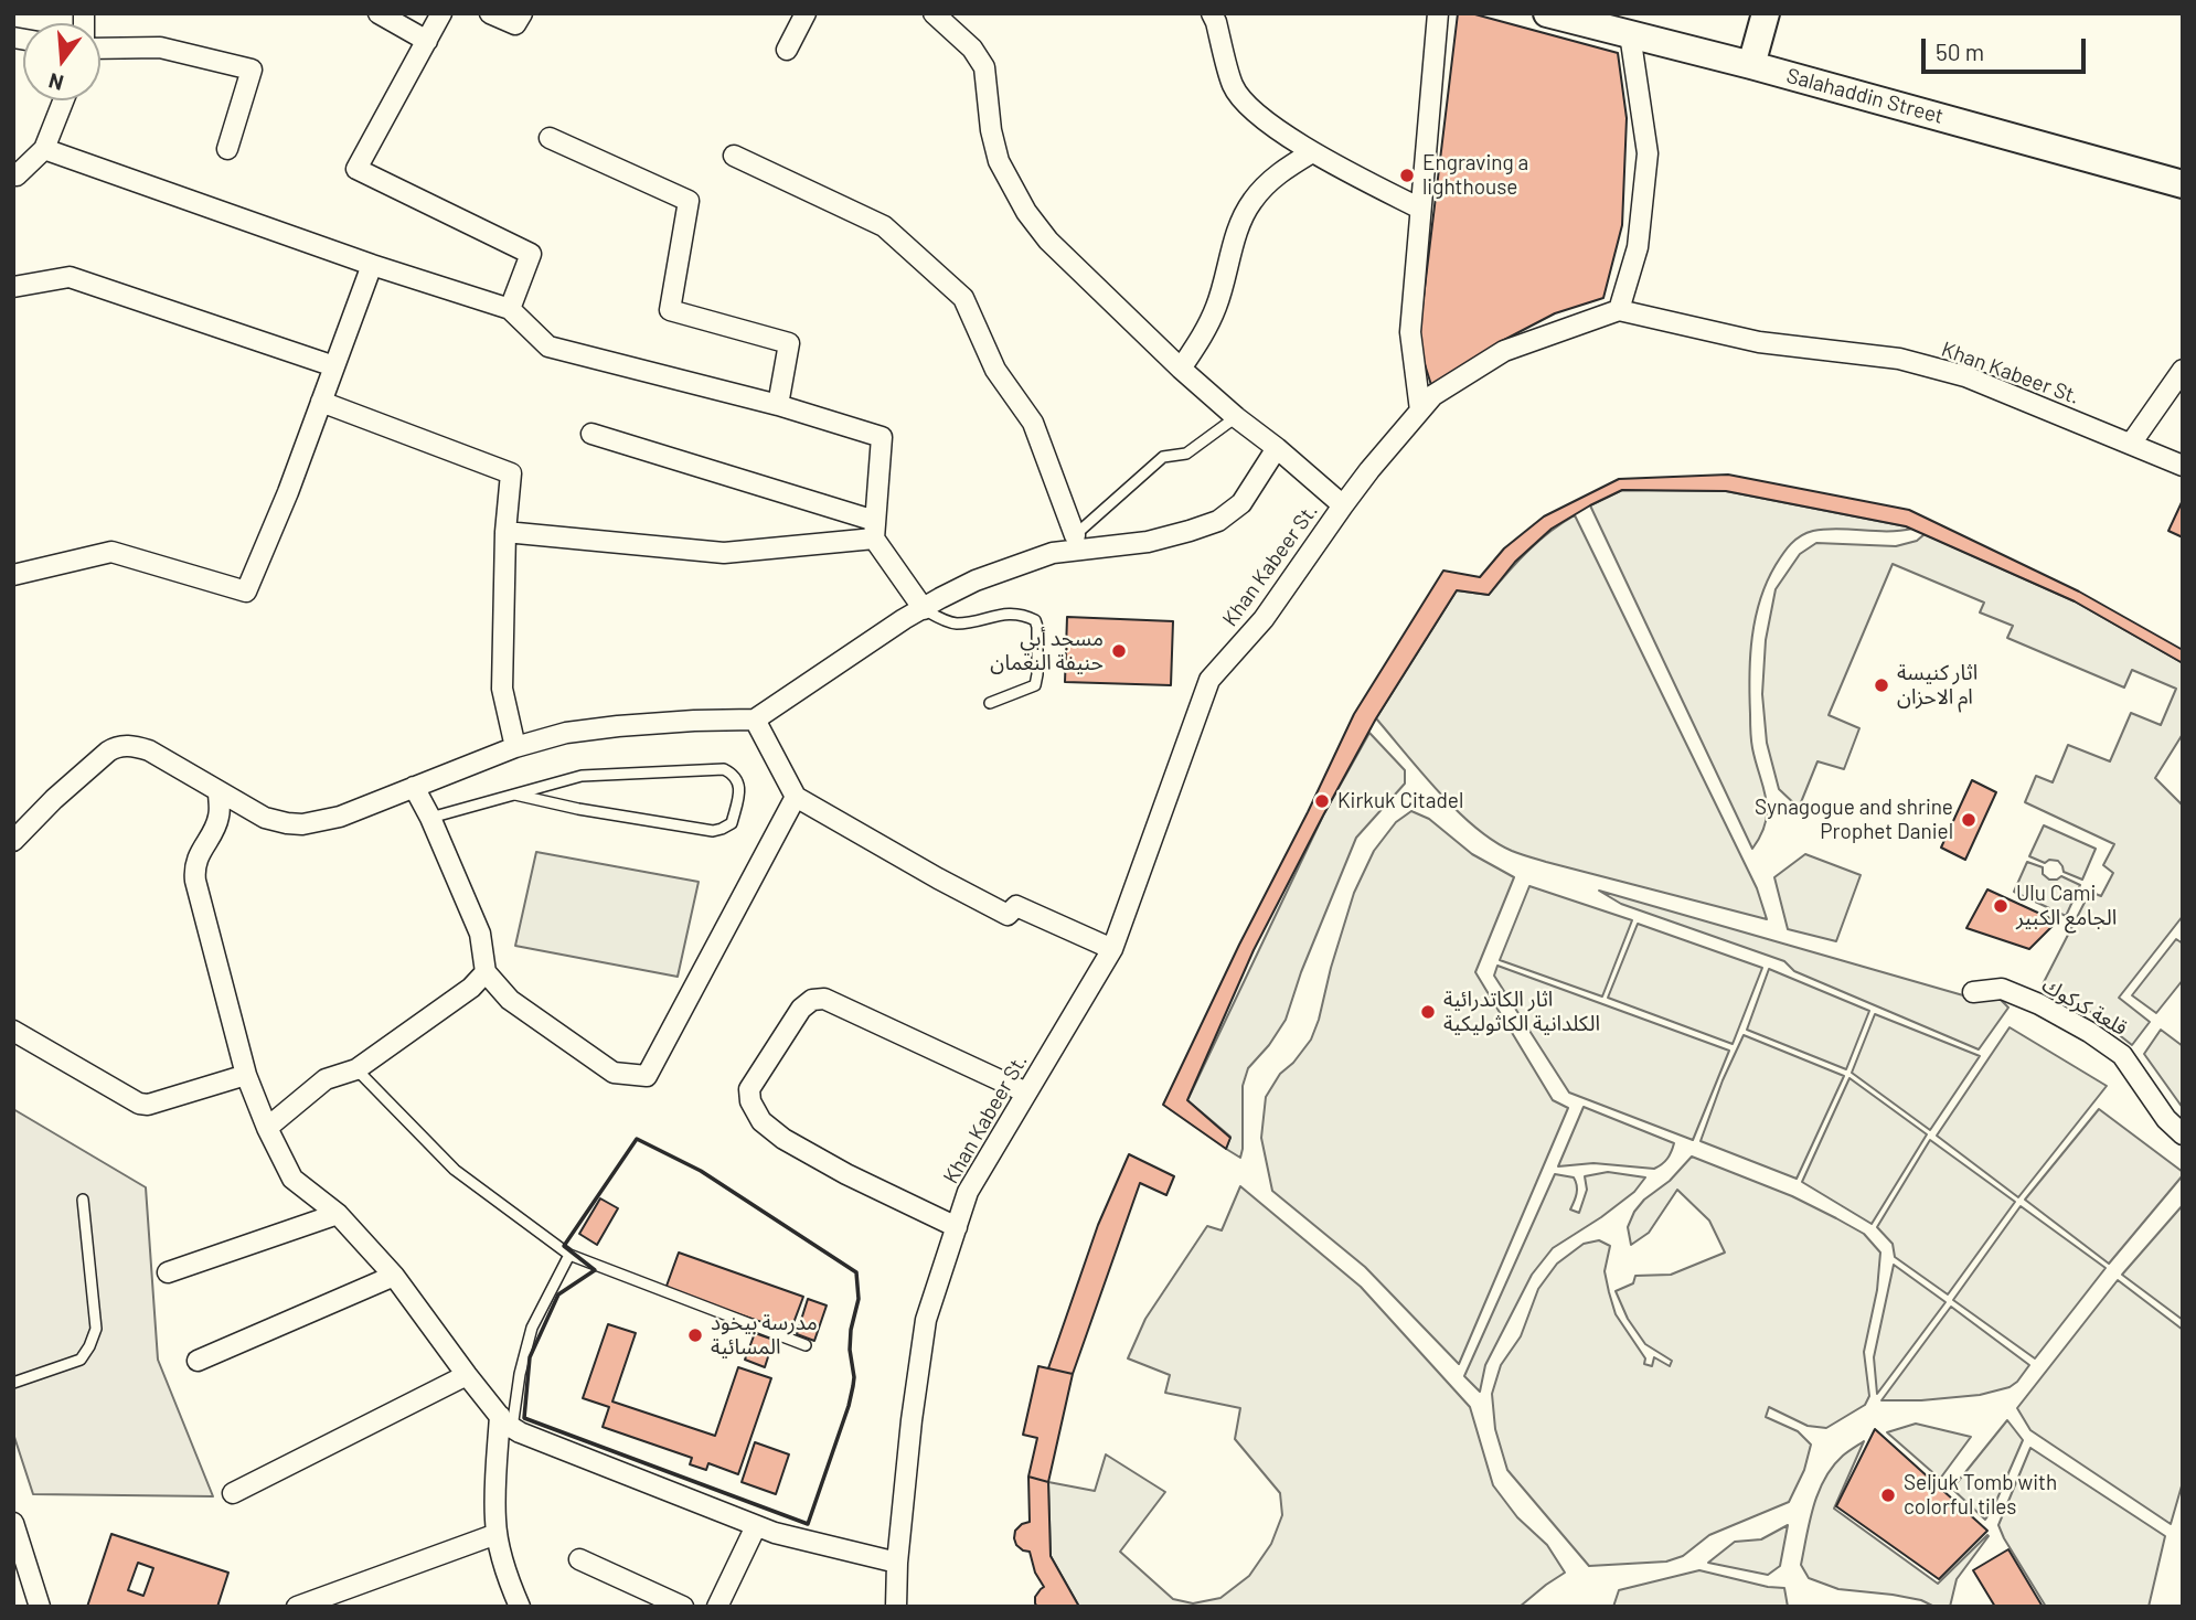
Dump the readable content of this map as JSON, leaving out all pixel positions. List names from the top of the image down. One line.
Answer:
{"streets":{"street":["Salahaddin Street","Khan Kabeer St.","قلعة كركوك"]},"places":["Engraving a lighthouse","مسجد أبي حنيفة النعمان","اثار كنيسة ام الاحزان","Kirkuk Citadel","Synagogue and shrine Prophet Daniel","Ulu Cami الجامع الكبير","اثار الكاتدرائية الكلدانية الكاثوليكية","مدرسة بيخود المسائية","Seljuk Tomb with colorful tiles"],"scale_bar":"50 m","north":"bottom"}
